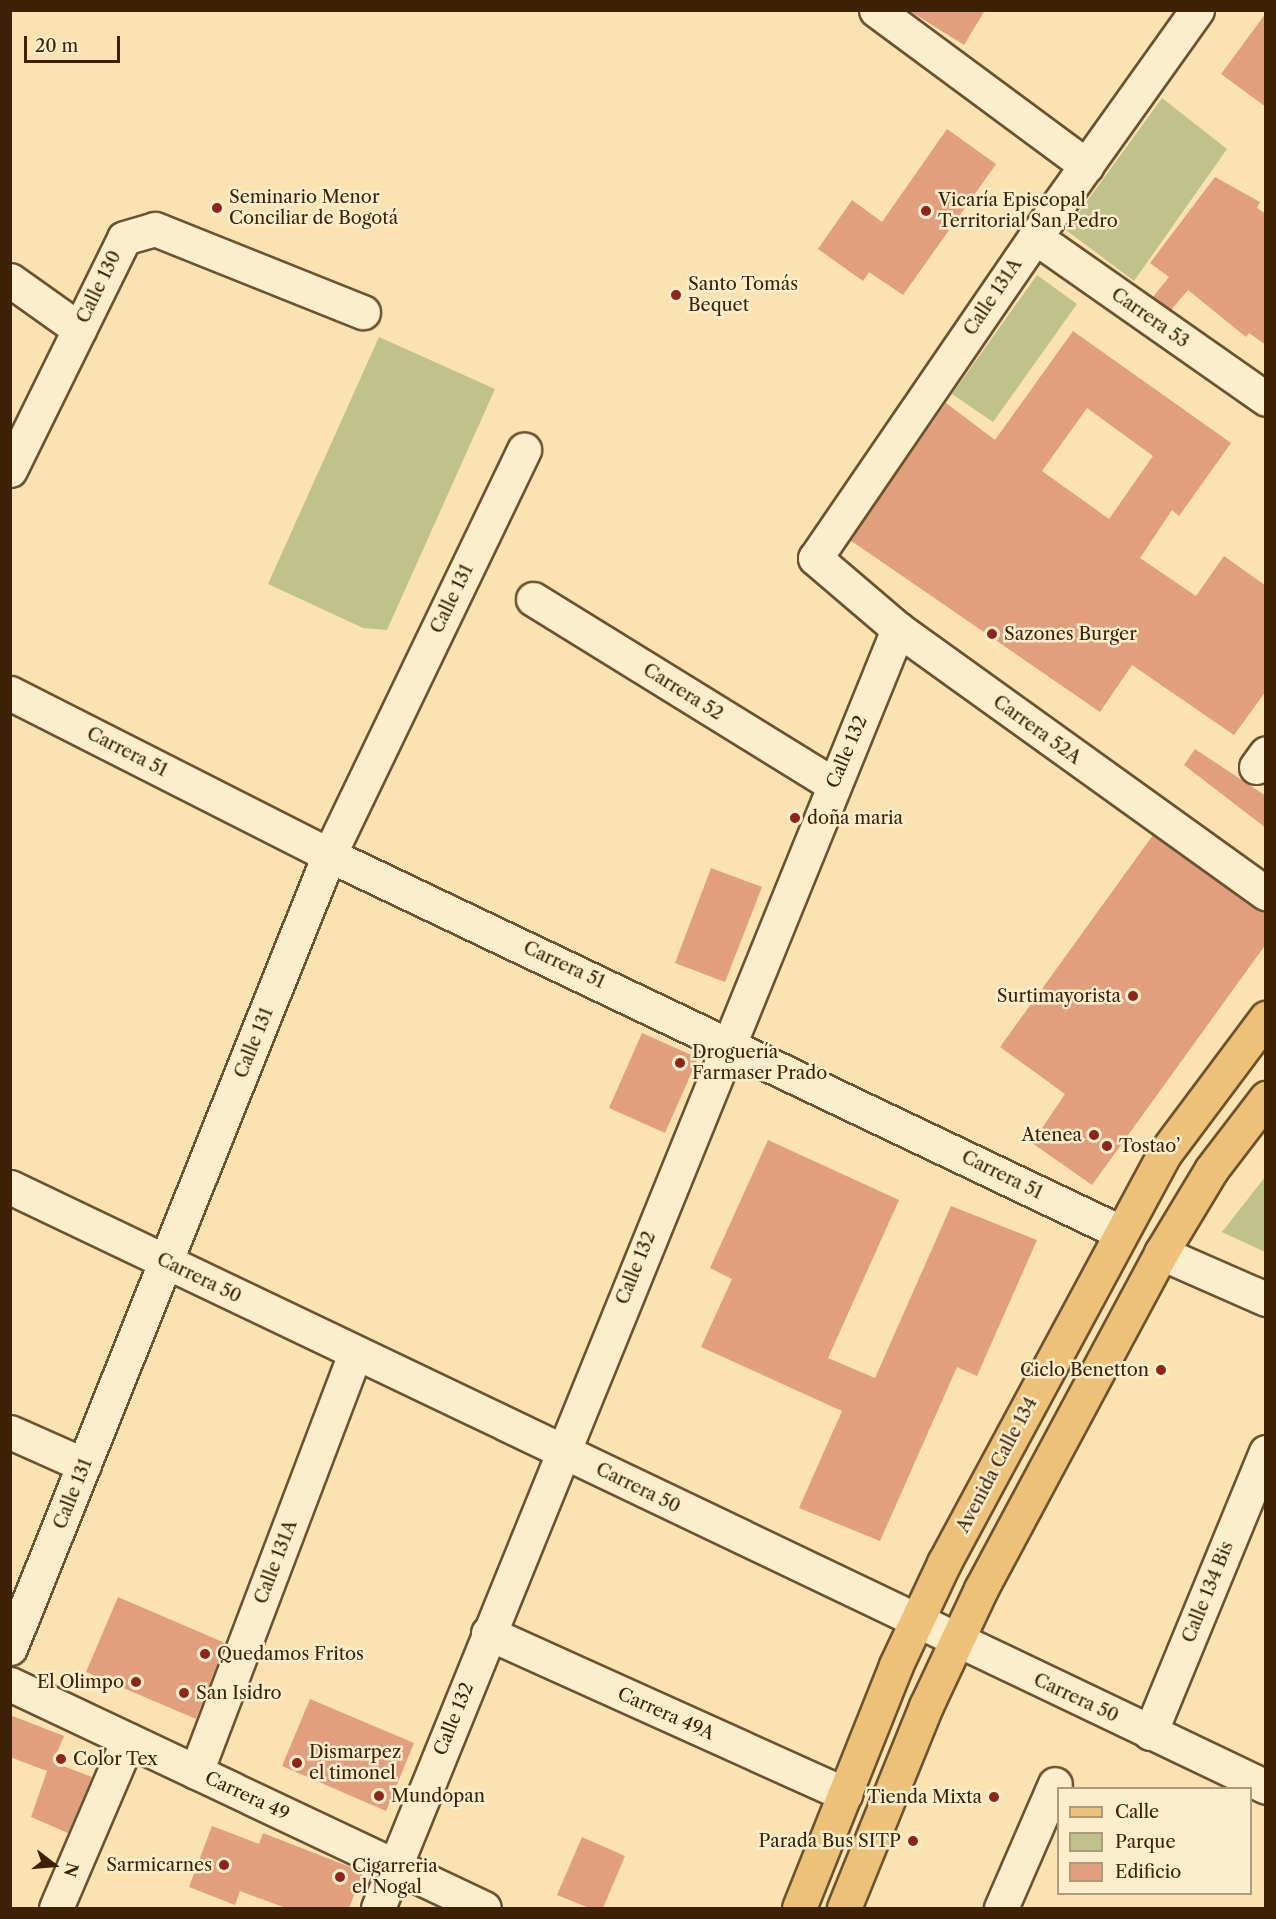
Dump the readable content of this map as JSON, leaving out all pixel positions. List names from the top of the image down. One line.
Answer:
{"streets":{"main road":["Avenida Calle 134"],"street":["Calle 130","Calle 131A","Carrera 53","Calle 131","Carrera 52","Carrera 52A","Carrera 51","Calle 132","Carrera 50","Calle 134 Bis","Carrera 49A","Carrera 49"]},"crossings":[["Calle 131A","Carrera 53"],["Calle 131A","Carrera 52A"],["Calle 131A","Carrera 50"],["Calle 131A","Carrera 49"],["Calle 131","Carrera 51"],["Calle 131","Carrera 50"],["Carrera 52","Calle 132"],["Carrera 52A","Calle 132"],["Carrera 51","Calle 132"],["Carrera 51","Avenida Calle 134"],["Calle 132","Carrera 50"],["Calle 132","Carrera 49A"],["Calle 132","Carrera 49"],["Carrera 50","Avenida Calle 134"],["Carrera 50","Calle 134 Bis"],["Avenida Calle 134","Carrera 49A"]],"places":["Seminario Menor Conciliar de Bogotá","Vicaría Episcopal Territorial San Pedro","Santo Tomás Bequet","Sazones Burger","doña maria","Surtimayorista","Droguería Farmaser Prado","Atenea","Tostao’","Ciclo Benetton","Quedamos Fritos","El Olimpo","San Isidro","Color Tex","Dismarpez el timonel","Mundopan","Tienda Mixta","Parada Bus SITP","Sarmicarnes","Cigarreria el Nogal"],"legend":["Calle","Parque","Edificio"],"scale_bar":"20 m","north":"right"}
